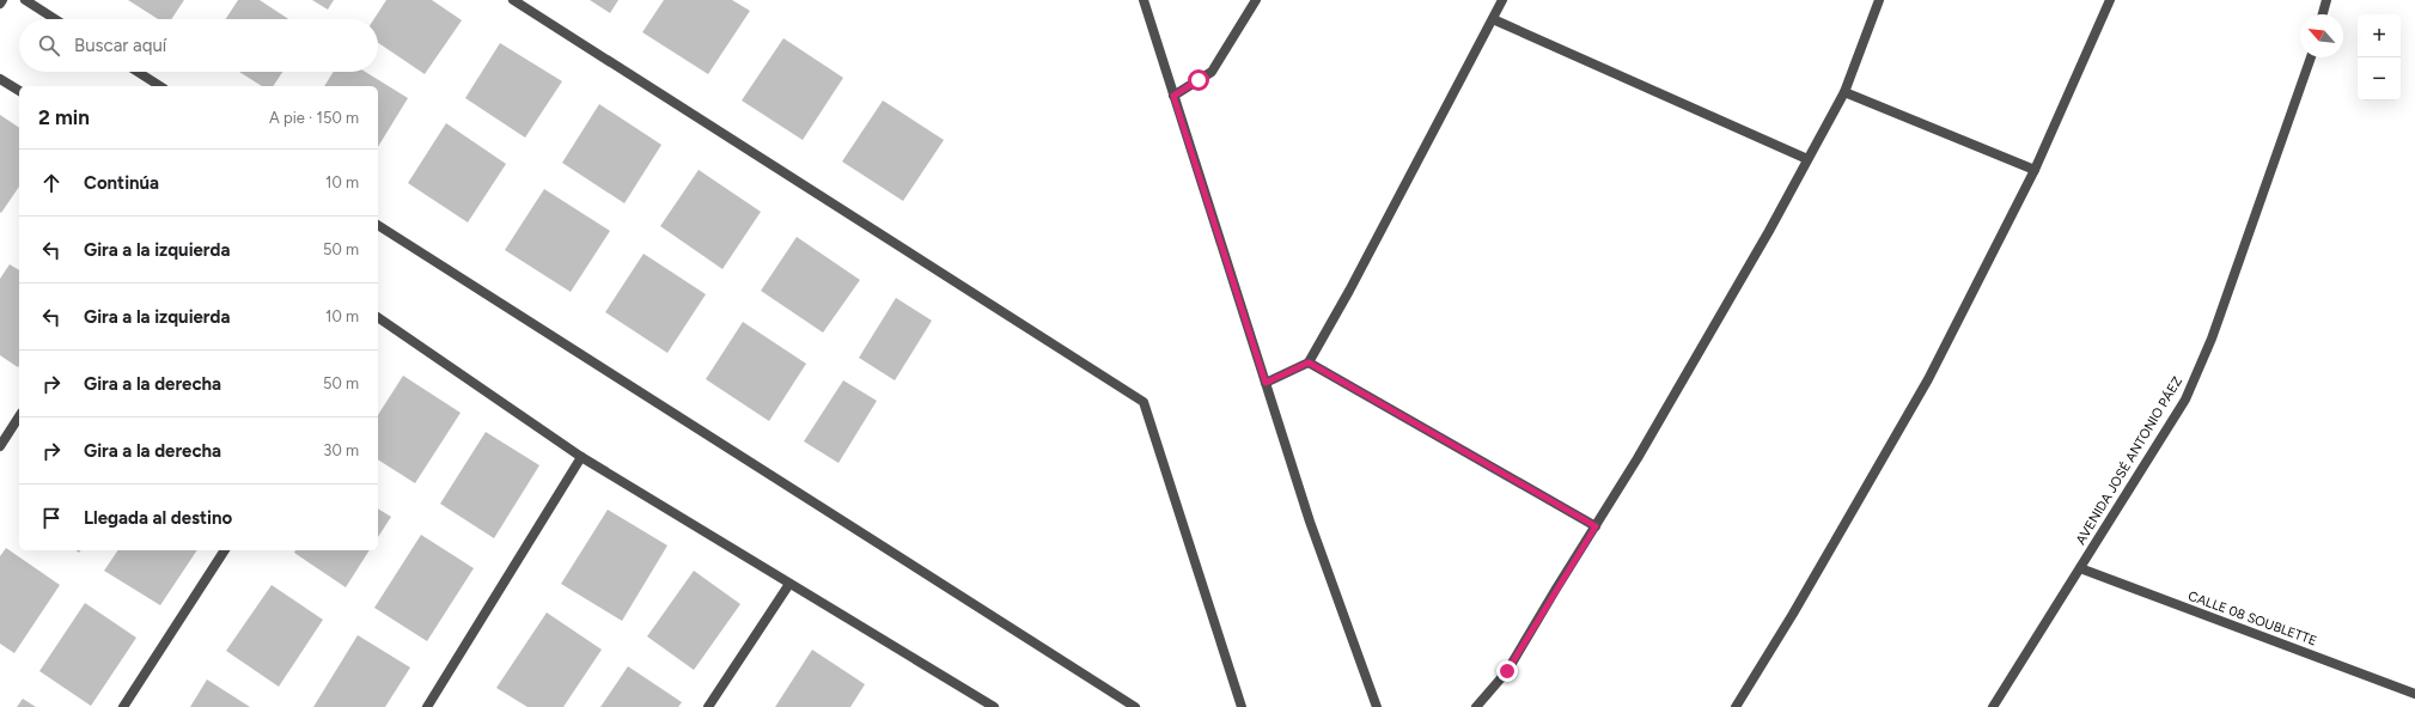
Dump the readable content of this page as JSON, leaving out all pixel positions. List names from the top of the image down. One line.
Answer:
{"streets":{"street":["AVENIDA JOSÉ ANTONIO PÁEZ","CALLE 08 SOUBLETTE"]},"crossings":[["AVENIDA JOSÉ ANTONIO PÁEZ","CALLE 08 SOUBLETTE"]],"north":"top left","page":{"map_buttons":["+","−"],"search":"Buscar aquí","heading":["2 min","A pie · 150 m"],"list":[["Continúa","10 m"],["Gira a la izquierda","50 m"],["Gira a la izquierda","10 m"],["Gira a la derecha","50 m"],["Gira a la derecha","30 m"],"Llegada al destino"]}}
